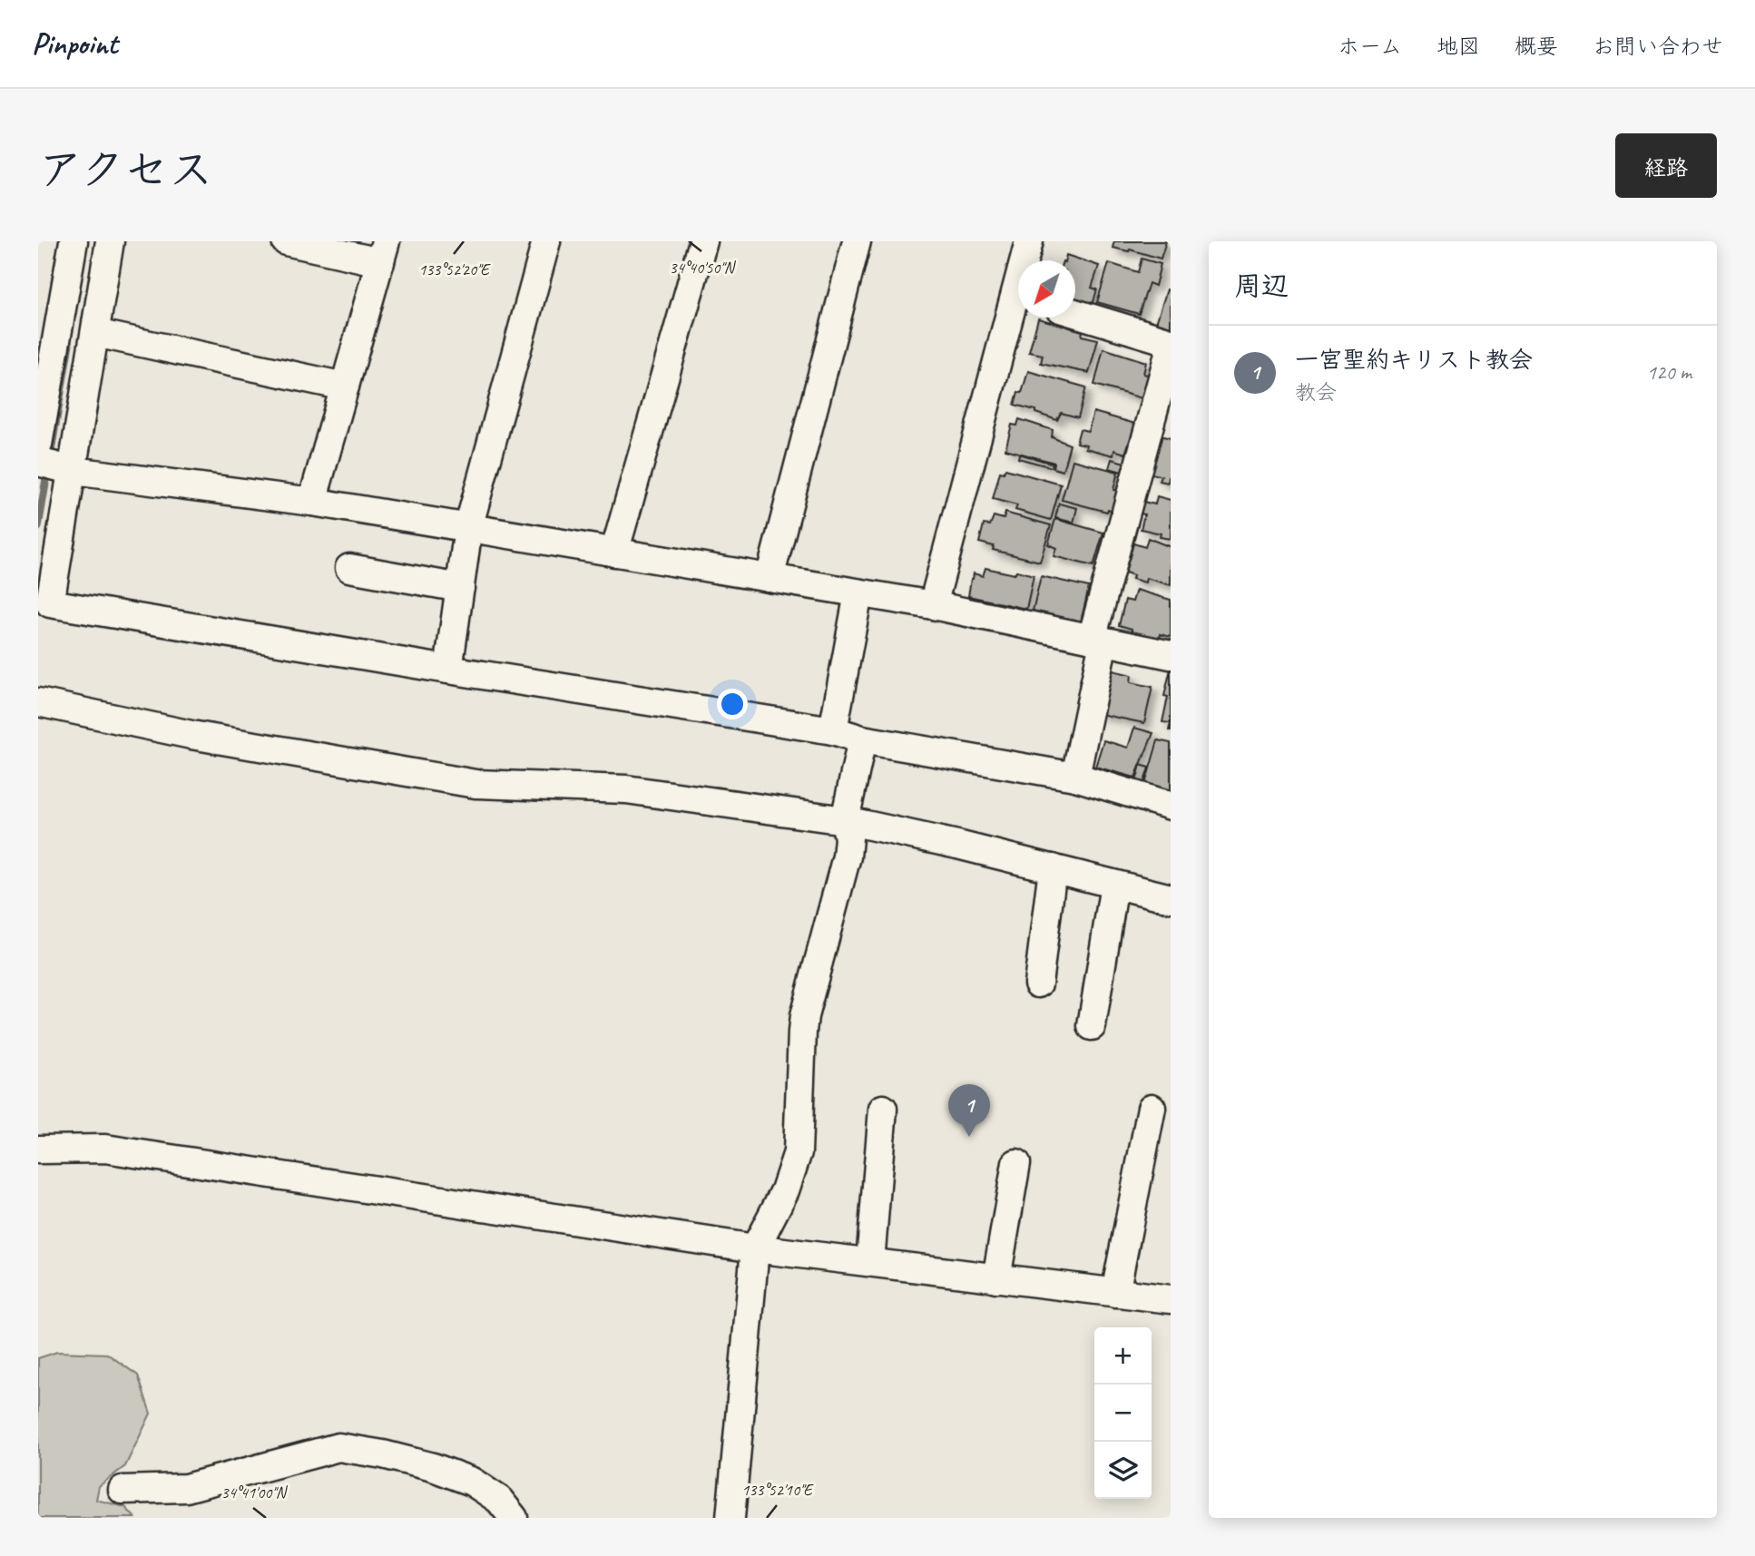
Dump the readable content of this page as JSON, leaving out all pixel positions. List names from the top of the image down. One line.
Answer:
{"north":"bottom left","page":{"header":"Pinpoint","nav":["ホーム","地図","概要","お問い合わせ"],"title":"アクセス","buttons":"経路","heading":"周辺","list":[{"mark":"1","name":"一宮聖約キリスト教会","note":"教会","value":"120 m"}],"pins":"1","map_buttons":["+","−"]},"coordinates":["34°40'50\"N","133°52'20\"E","133°52'10\"E","34°41'00\"N"]}
